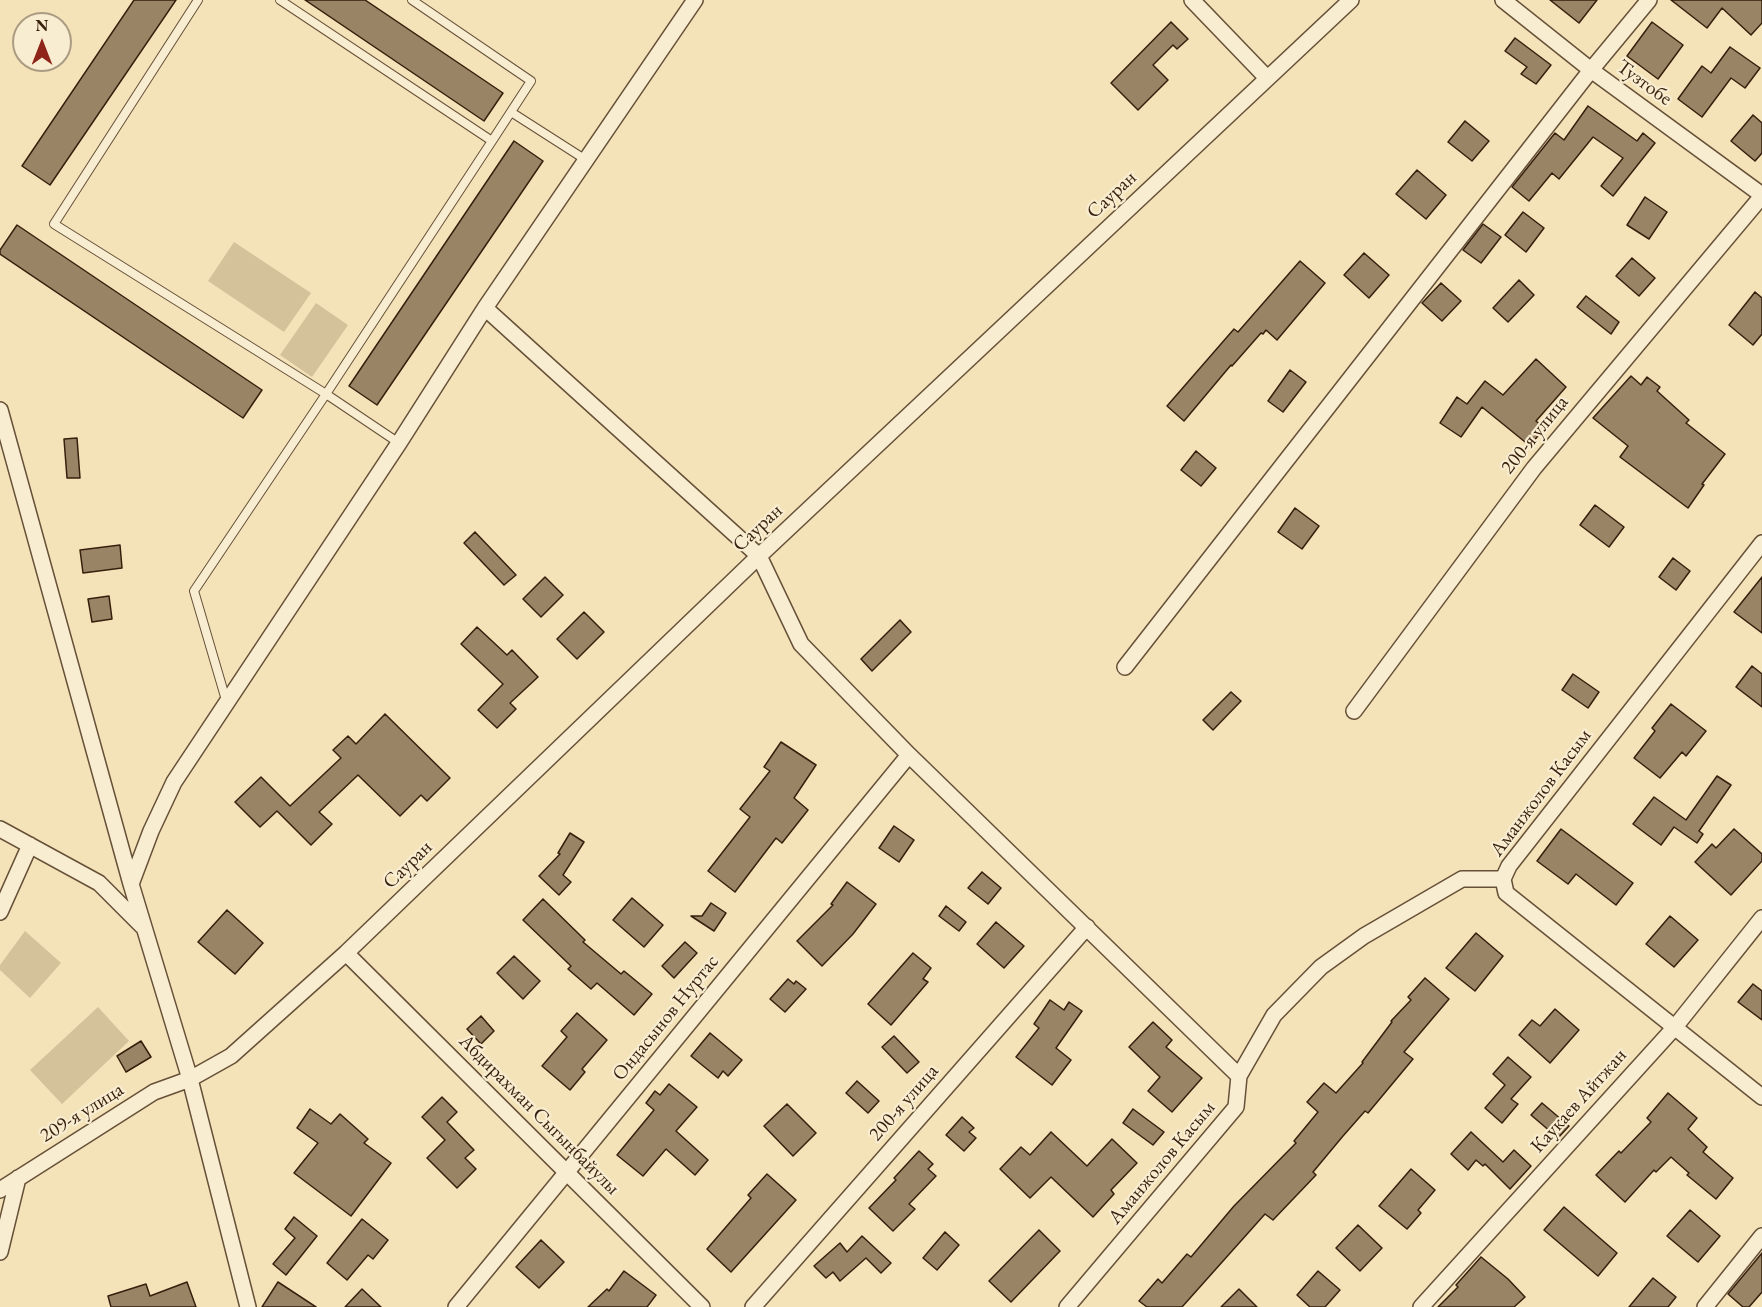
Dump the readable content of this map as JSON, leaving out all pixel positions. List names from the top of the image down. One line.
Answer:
{"streets":{"street":["Тузтобе","Сауран","200-я улица","Аманжолов Касым","Ондасынов Нуртас","Каукаев Айтжан","209-я улица","Абдирахман Сыгынбайулы"]},"crossings":[["Тузтобе","200-я улица"],["Сауран","209-я улица"],["Сауран","Абдирахман Сыгынбайулы"],["Ондасынов Нуртас","Абдирахман Сыгынбайулы"]],"north":"top"}
